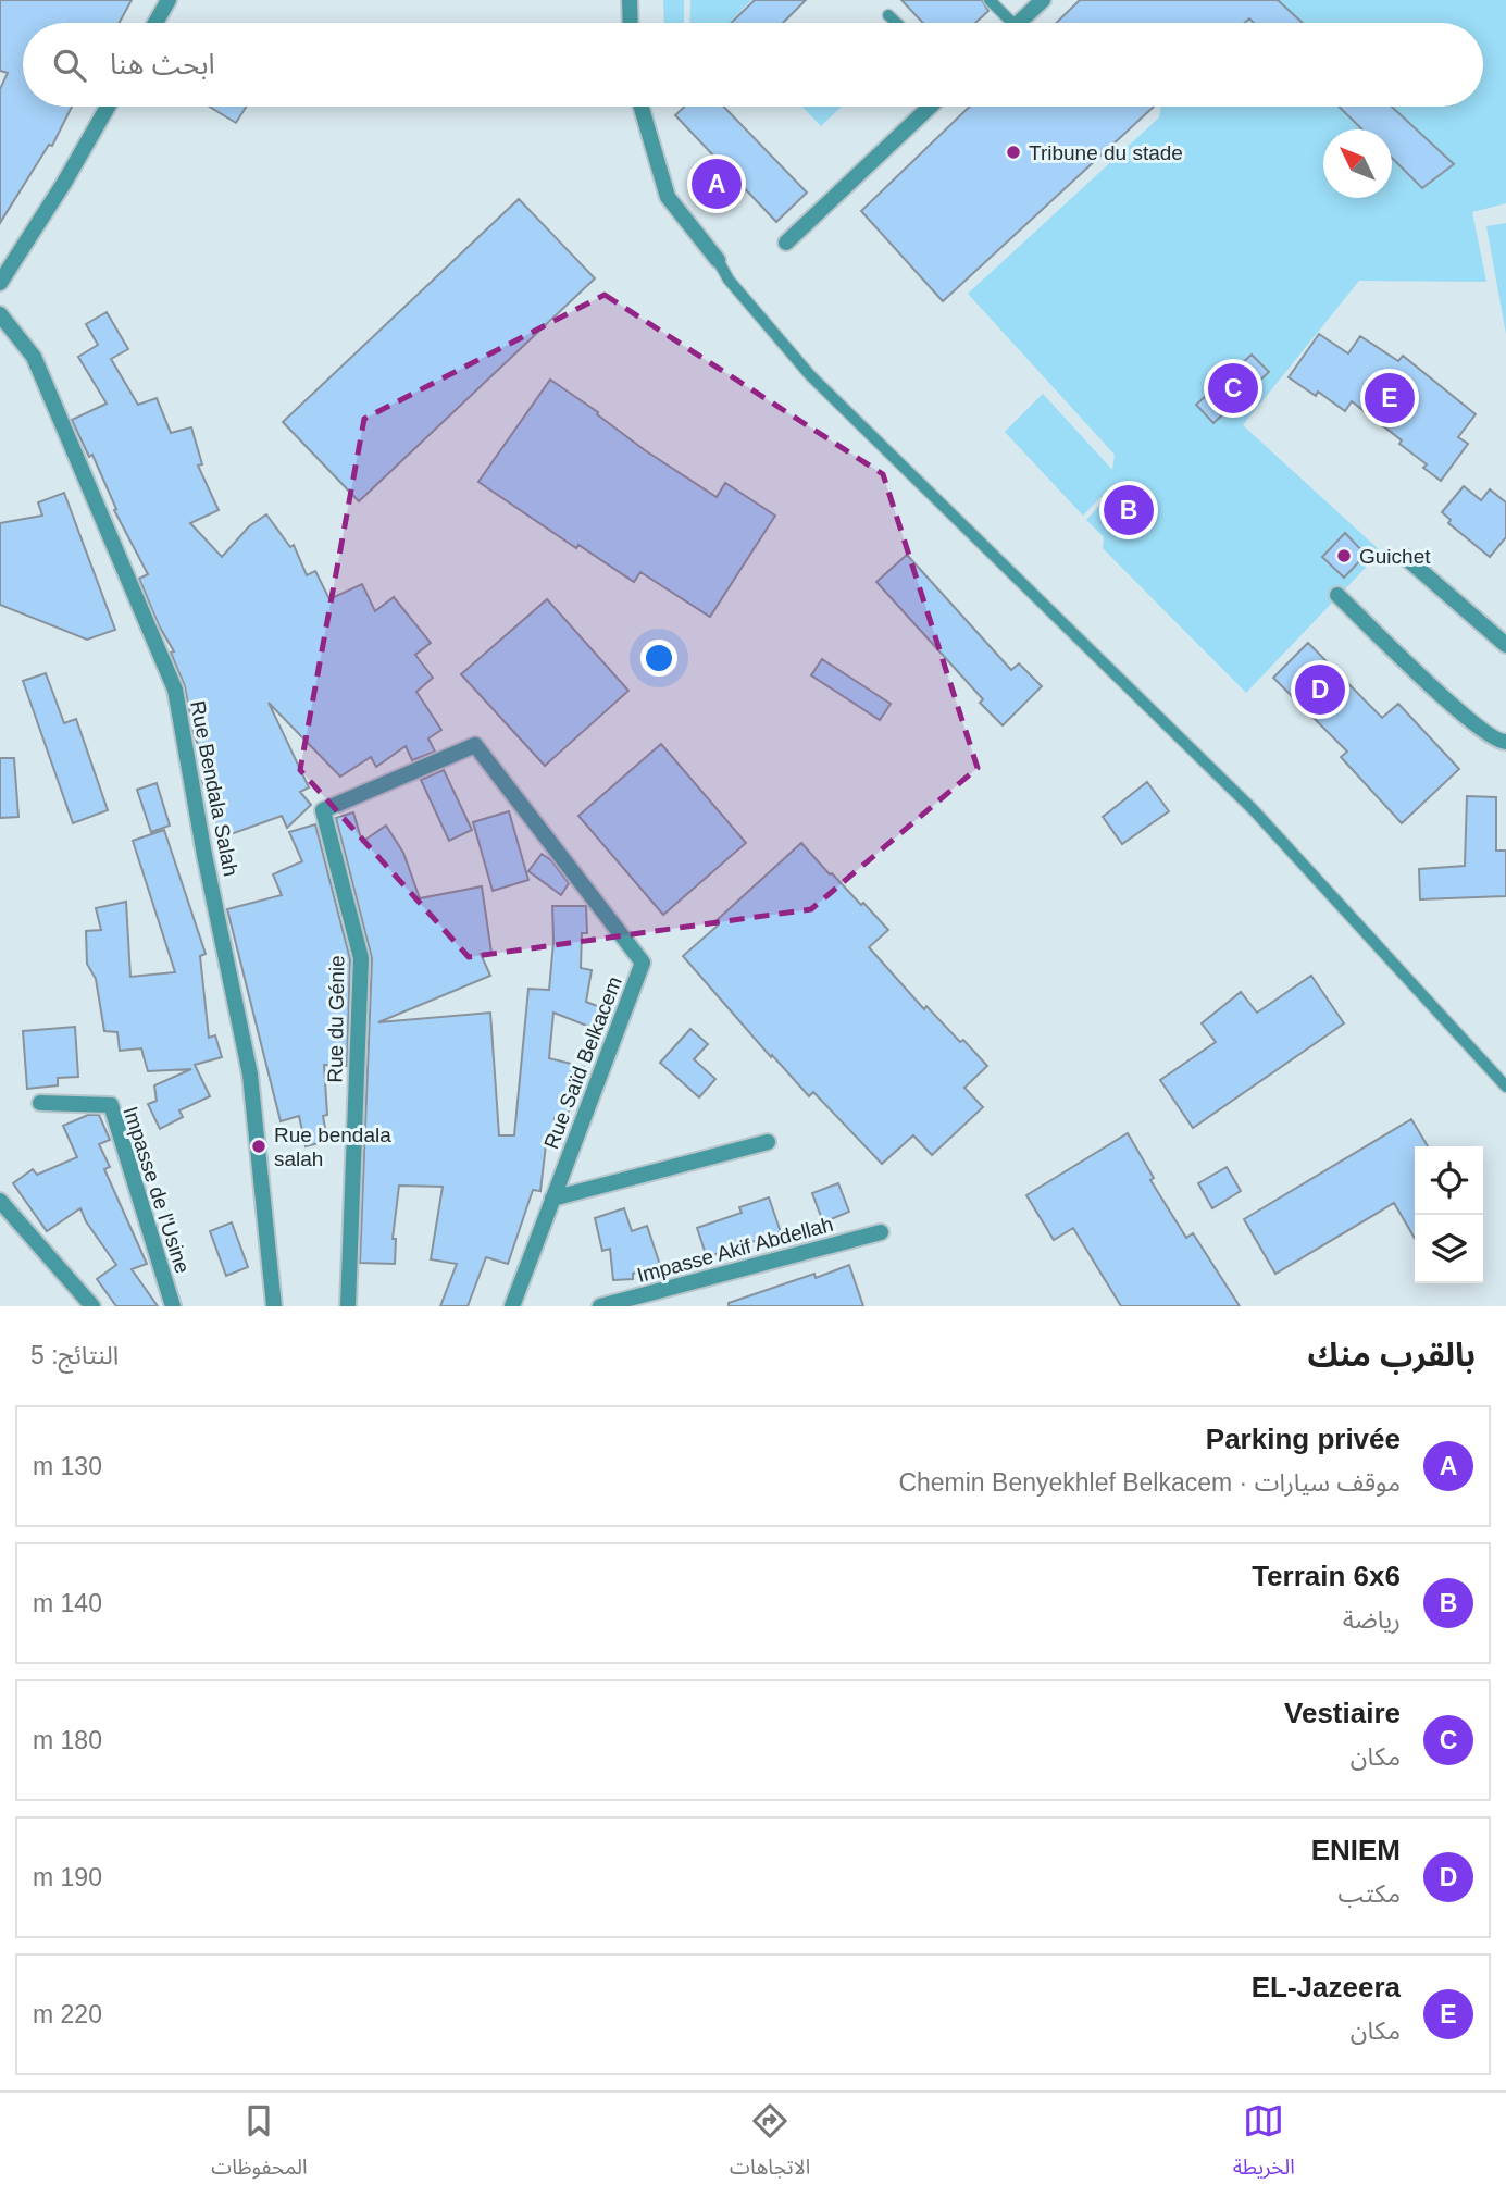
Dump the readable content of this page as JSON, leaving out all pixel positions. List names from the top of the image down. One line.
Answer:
{"streets":{"street":["Rue Bendala Salah","Rue du Génie","Rue Saïd Belkacem","Impasse de l'Usine","Impasse Akif Abdellah"]},"crossings":[["Rue du Génie","Rue Saïd Belkacem"]],"places":["Tribune du stade","Guichet","Rue bendala salah"],"north":"top left","page":{"search":"ابحث هنا","pins":["A","C","E","B","D"],"heading":["بالقرب منك","النتائج: 5"],"list":[{"mark":"A","name":"Parking privée","note":"موقف سيارات · Chemin Benyekhlef Belkacem","value":"130 m"},{"mark":"B","name":"Terrain 6x6","note":"رياضة","value":"140 m"},{"mark":"C","name":"Vestiaire","note":"مكان","value":"180 m"},{"mark":"D","name":"ENIEM","note":"مكتب","value":"190 m"},{"mark":"E","name":"EL-Jazeera","note":"مكان","value":"220 m"}],"nav":["الخريطة","الاتجاهات","المحفوظات"]}}
